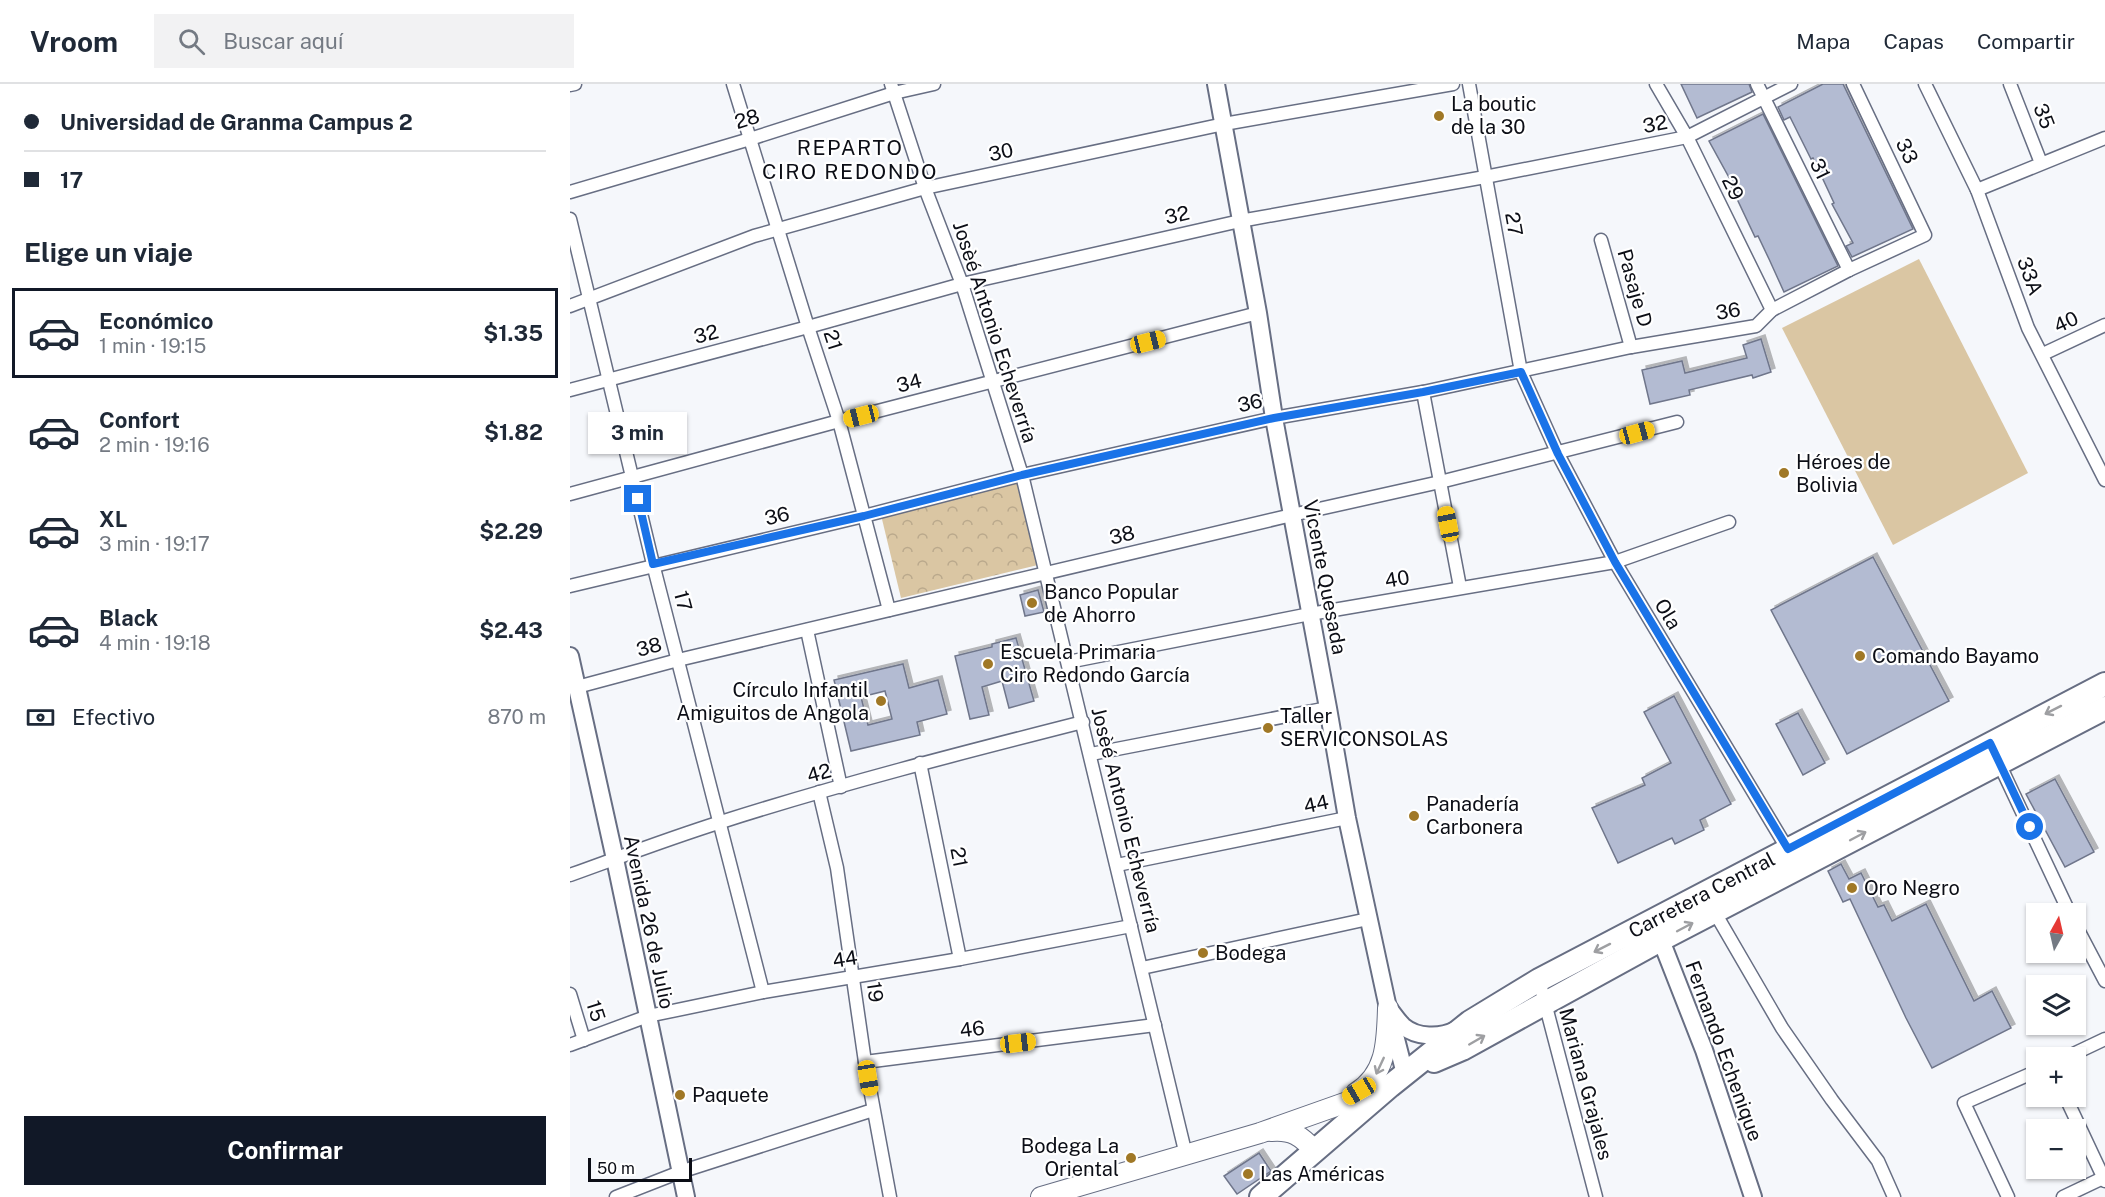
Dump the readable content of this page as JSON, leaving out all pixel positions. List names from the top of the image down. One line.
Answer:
{"streets":{"highway":["Carretera Central"],"street":["35","28","32","33","30","31","29","27","33A","Pasaje D","36","40","Josèé Antonio Echeverría","21","34","38","Vicente Quesada","17","Ola","42","44","Avenida 26 de Julio","19","15","46","Fernando Echenique","Mariana Grajales"]},"crossings":[["28","Josèé Antonio Echeverría"],["28","21"],["32","31"],["32","29"],["32","27"],["32","Josèé Antonio Echeverría"],["32","21"],["32","Vicente Quesada"],["32","17"],["33","36"],["30","Josèé Antonio Echeverría"],["30","21"],["30","Vicente Quesada"],["30","17"],["31","36"],["29","36"],["27","36"],["27","Ola"],["33A","40"],["Pasaje D","36"],["36","Josèé Antonio Echeverría"],["36","21"],["36","Vicente Quesada"],["36","17"],["36","Ola"],["40","Josèé Antonio Echeverría"],["40","Vicente Quesada"],["40","Ola"],["Josèé Antonio Echeverría","34"],["Josèé Antonio Echeverría","38"],["Josèé Antonio Echeverría","42"],["Josèé Antonio Echeverría","44"],["Josèé Antonio Echeverría","46"],["21","34"],["21","38"],["21","42"],["21","44"],["34","Vicente Quesada"],["34","17"],["38","Vicente Quesada"],["38","17"],["38","Ola"],["38","Avenida 26 de Julio"],["Vicente Quesada","44"],["Vicente Quesada","Carretera Central"],["17","42"],["17","44"],["Ola","Carretera Central"],["42","Avenida 26 de Julio"],["42","19"],["44","Avenida 26 de Julio"],["44","19"],["44","15"],["Carretera Central","Fernando Echenique"],["Carretera Central","Mariana Grajales"],["19","46"]],"districts":["REPARTO CIRO REDONDO"],"places":["La boutic de la 30","Héroes de Bolivia","Banco Popular de Ahorro","Comando Bayamo","Escuela Primaria Ciro Redondo García","Círculo Infantil Amiguitos de Angola","Taller SERVICONSOLAS","Panadería Carbonera","Oro Negro","Bodega","Paquete","Bodega La Oriental","Las Américas"],"scale_bar":"50 m","north":"top","page":{"header":"Vroom","search":"Buscar aquí","nav":["Mapa","Capas","Compartir"],"banner":["Universidad de Granma Campus 2","17"],"heading":"Elige un viaje","list":[{"name":"Económico","note":"1 min · 19:15","value":"$1.35"},{"name":"Confort","note":"2 min · 19:16","value":"$1.82"},{"name":"XL","note":"3 min · 19:17","value":"$2.29"},{"name":"Black","note":"4 min · 19:18","value":"$2.43"}],"bubble":"3 min","pay":["Efectivo","870 m"],"map_buttons":["+","−"],"buttons":"Confirmar","scale":"50 m"}}
